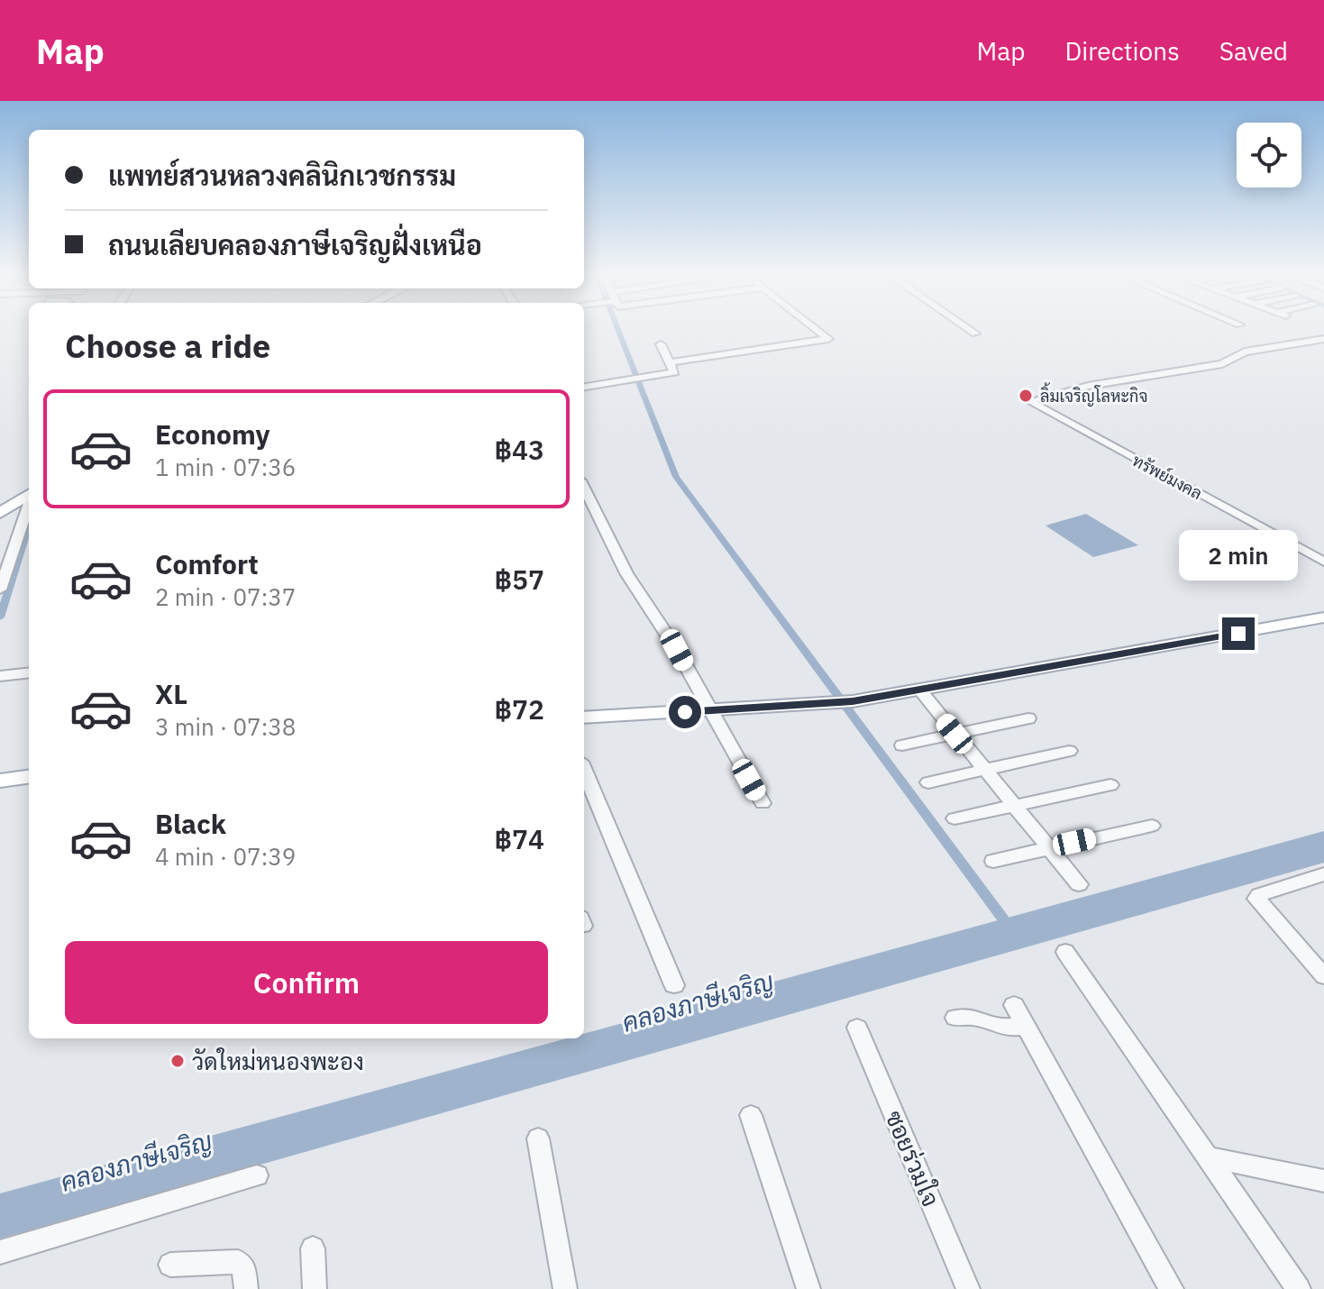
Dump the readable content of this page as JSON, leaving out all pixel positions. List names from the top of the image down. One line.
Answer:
{"streets":{"street":["ทรัพย์มงคล","ซอยร่วมใจ"]},"water":["คลองภาษีเจริญ"],"places":["ลิ้มเจริญโลหะกิจ","วัดใหม่หนองพะอง"],"page":{"header":"Map","nav":["Map","Directions","Saved"],"banner":["แพทย์สวนหลวงคลินิกเวชกรรม","ถนนเลียบคลองภาษีเจริญฝั่งเหนือ"],"heading":"Choose a ride","list":[{"name":"Economy","note":"1 min · 07:36","value":"฿43"},{"name":"Comfort","note":"2 min · 07:37","value":"฿57"},{"name":"XL","note":"3 min · 07:38","value":"฿72"},{"name":"Black","note":"4 min · 07:39","value":"฿74"}],"bubble":"2 min","buttons":"Confirm"}}
